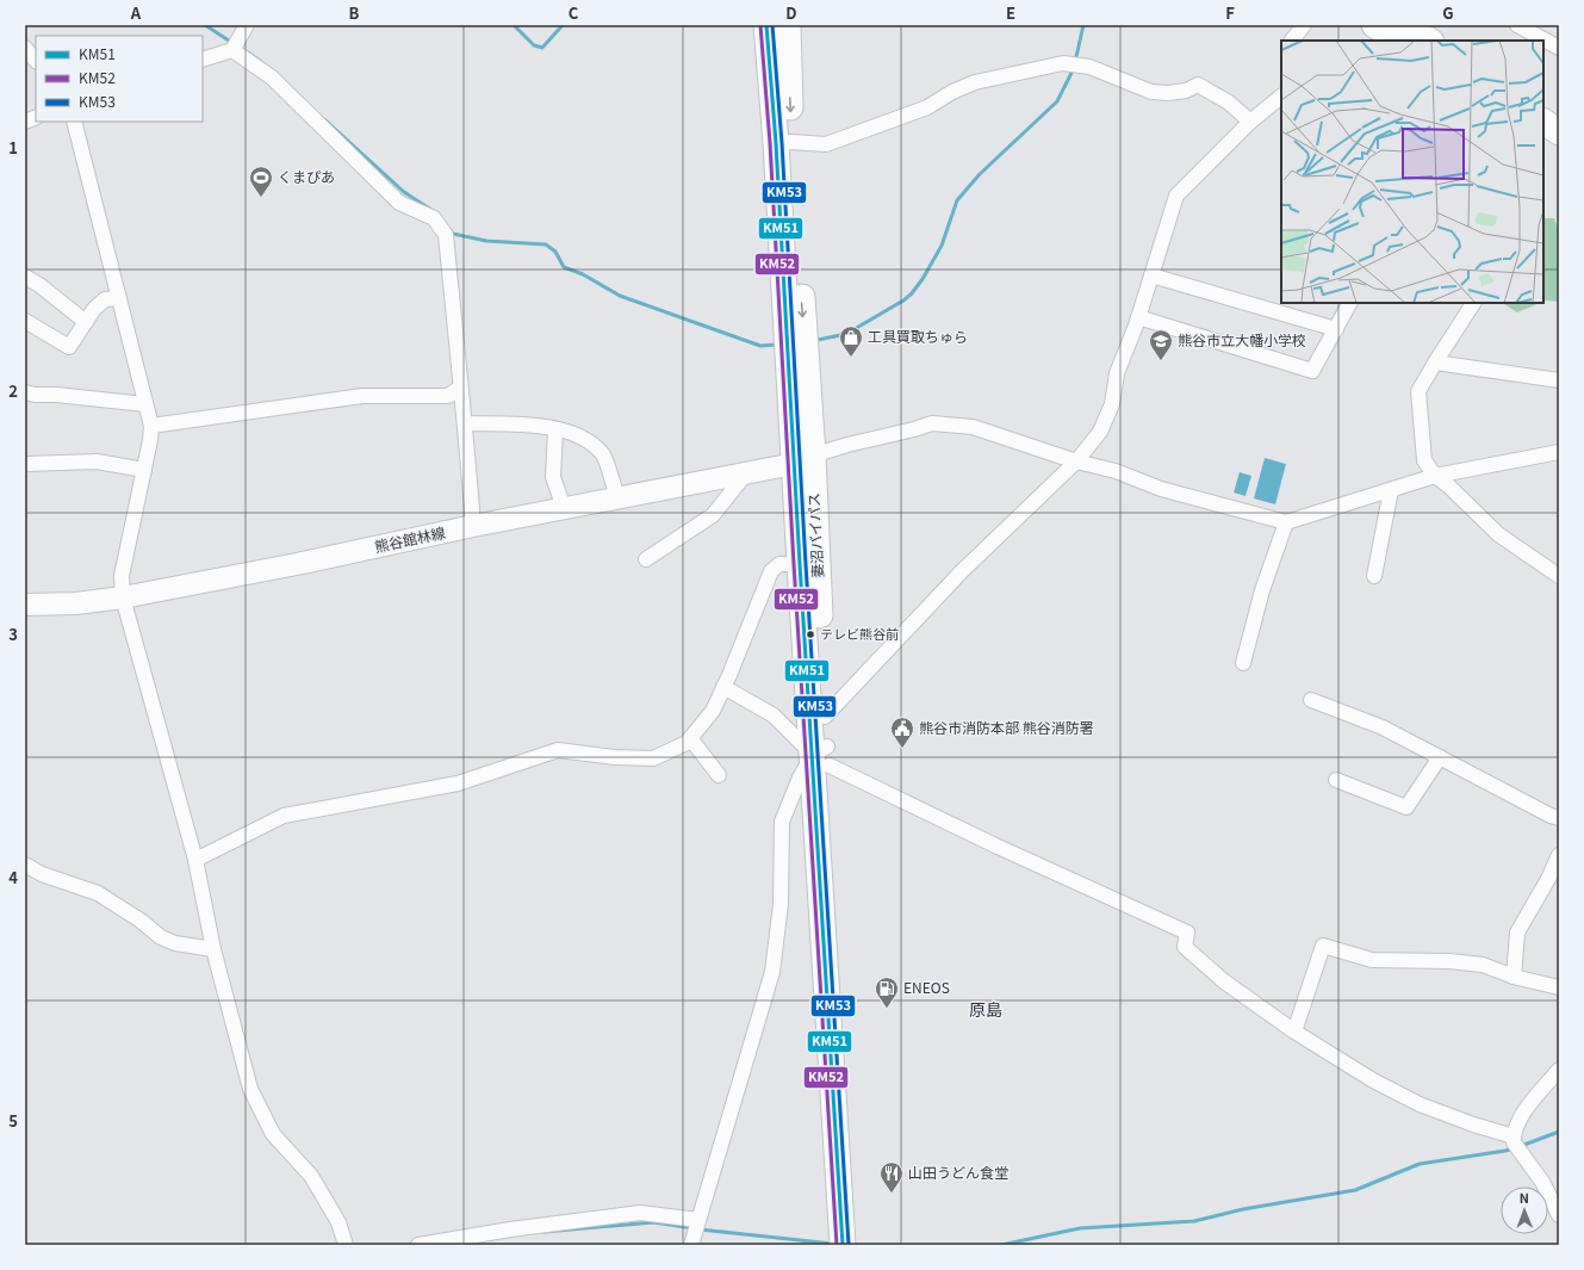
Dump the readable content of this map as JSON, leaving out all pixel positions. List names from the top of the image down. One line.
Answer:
{"streets":{"highway":["妻沼バイパス"],"main road":["熊谷館林線"]},"crossings":[["妻沼バイパス","熊谷館林線"]],"districts":["原島"],"places":{"sports":["くまぴあ"],"shop":["工具買取ちゅら"],"school or university":["熊谷市立大幡小学校"],"other":["テレビ熊谷前"],"public building":["熊谷市消防本部 熊谷消防署"],"fuel station":["ENEOS"],"restaurant":["山田うどん食堂"]},"lines":["transit line KM51","transit line KM52","transit line KM53"],"legend":["KM51","KM52","KM53"],"north":"top","grid":{"columns":["A","B","C","D","E","F","G"],"rows":["1","2","3","4","5"]}}
